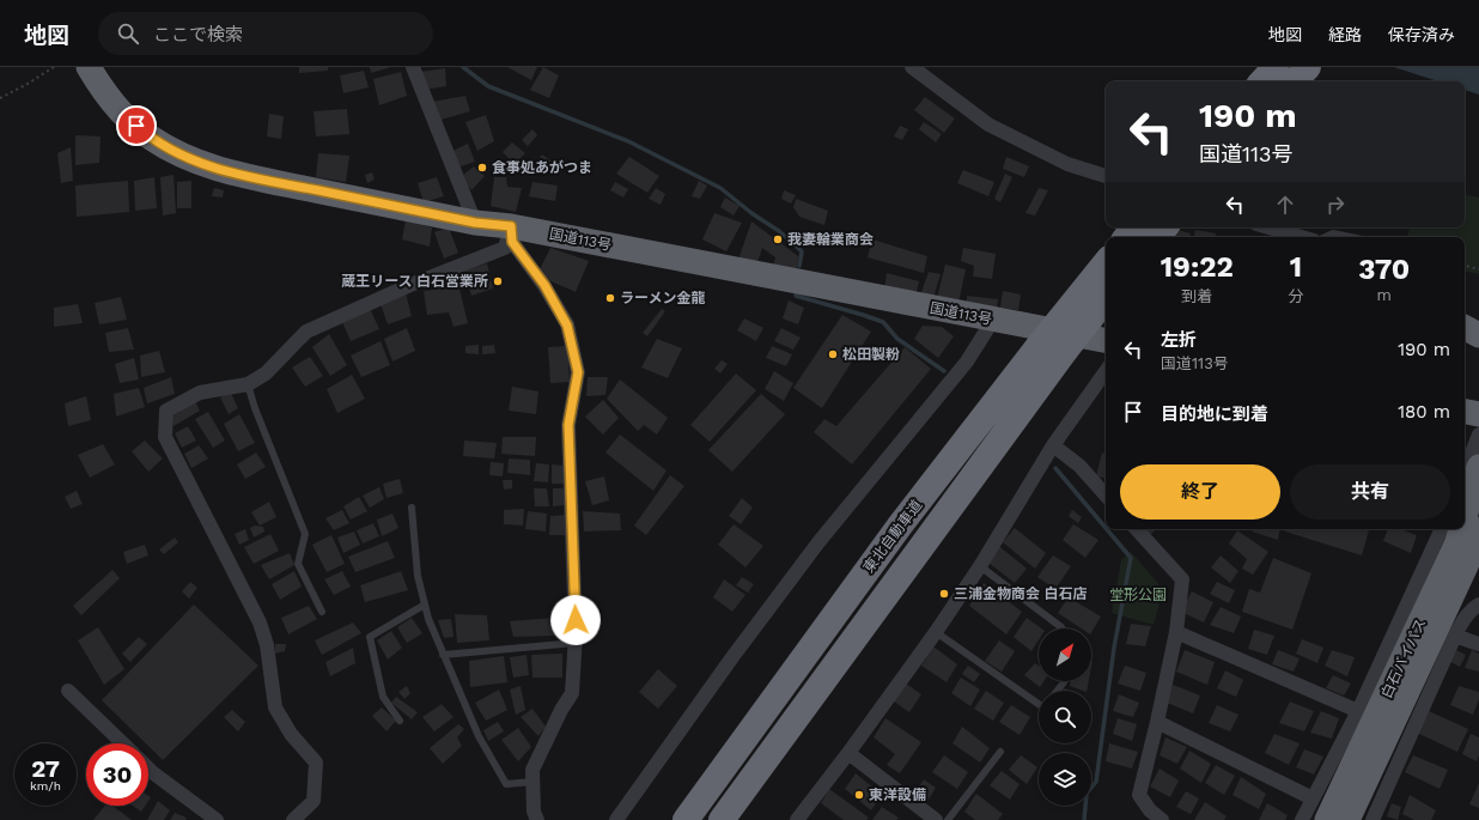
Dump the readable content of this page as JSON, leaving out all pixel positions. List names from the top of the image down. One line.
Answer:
{"streets":{"highway":["国道113号","東北自動車道","白石バイパス"]},"parks":["堂形公園"],"places":["食事処あがつま","我妻輪業商会","蔵王リース 白石営業所","ラーメン金龍","松田製粉","三浦金物商会 白石店","東洋設備"],"north":"top right","page":{"header":"地図","search":"ここで検索","nav":["地図","経路","保存済み"],"turn":["190 m","国道113号"],"eta":["19:22","到着","1","分","370","m"],"list":[{"name":"左折","note":"国道113号","value":"190 m"},{"name":"目的地に到着","value":"180 m"}],"buttons":["終了","共有"],"speed":"27 km/h","limit":"30"}}
